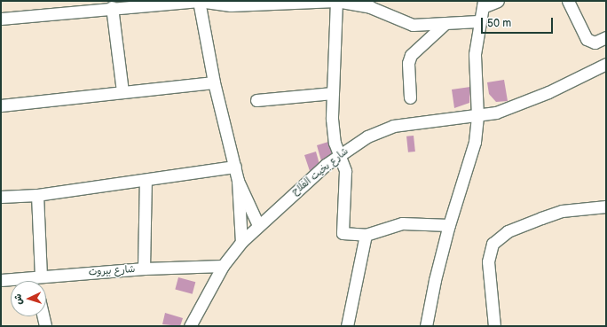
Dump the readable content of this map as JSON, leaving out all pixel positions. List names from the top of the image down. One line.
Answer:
{"streets":{"street":["شارع بخيت الفلاح","شارع بيروت"]},"crossings":[["شارع بخيت الفلاح","شارع بيروت"]],"scale_bar":"50 m","north":"left"}
